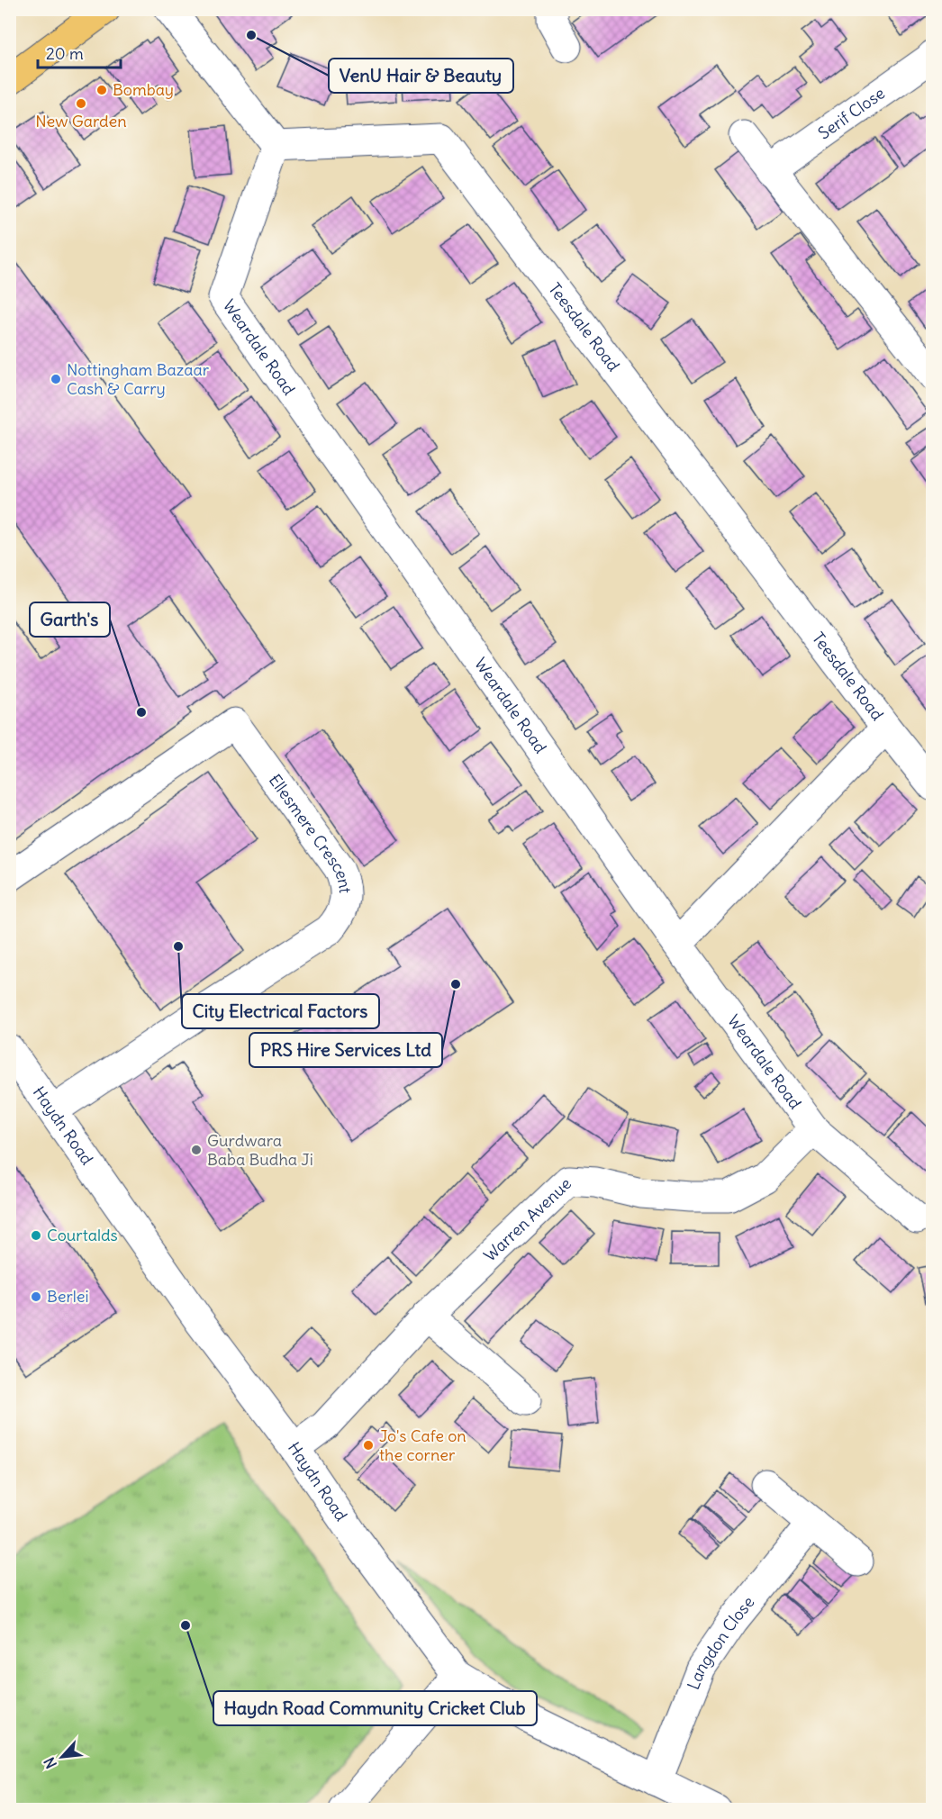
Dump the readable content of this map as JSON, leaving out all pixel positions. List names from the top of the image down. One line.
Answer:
{"streets":{"street":["Serif Close","Teesdale Road","Weardale Road","Ellesmere Crescent","Haydn Road","Warren Avenue","Langdon Close"]},"crossings":[["Teesdale Road","Weardale Road"],["Weardale Road","Warren Avenue"],["Ellesmere Crescent","Haydn Road"],["Haydn Road","Warren Avenue"],["Haydn Road","Langdon Close"]],"places":["VenU Hair & Beauty","Bombay","New Garden","Nottingham Bazaar Cash & Carry","Garth's","City Electrical Factors","PRS Hire Services Ltd","Gurdwara Baba Budha Ji","Courtalds","Berlei","Jo's Cafe on the corner","Haydn Road Community Cricket Club"],"scale_bar":"20 m","north":"bottom left"}
